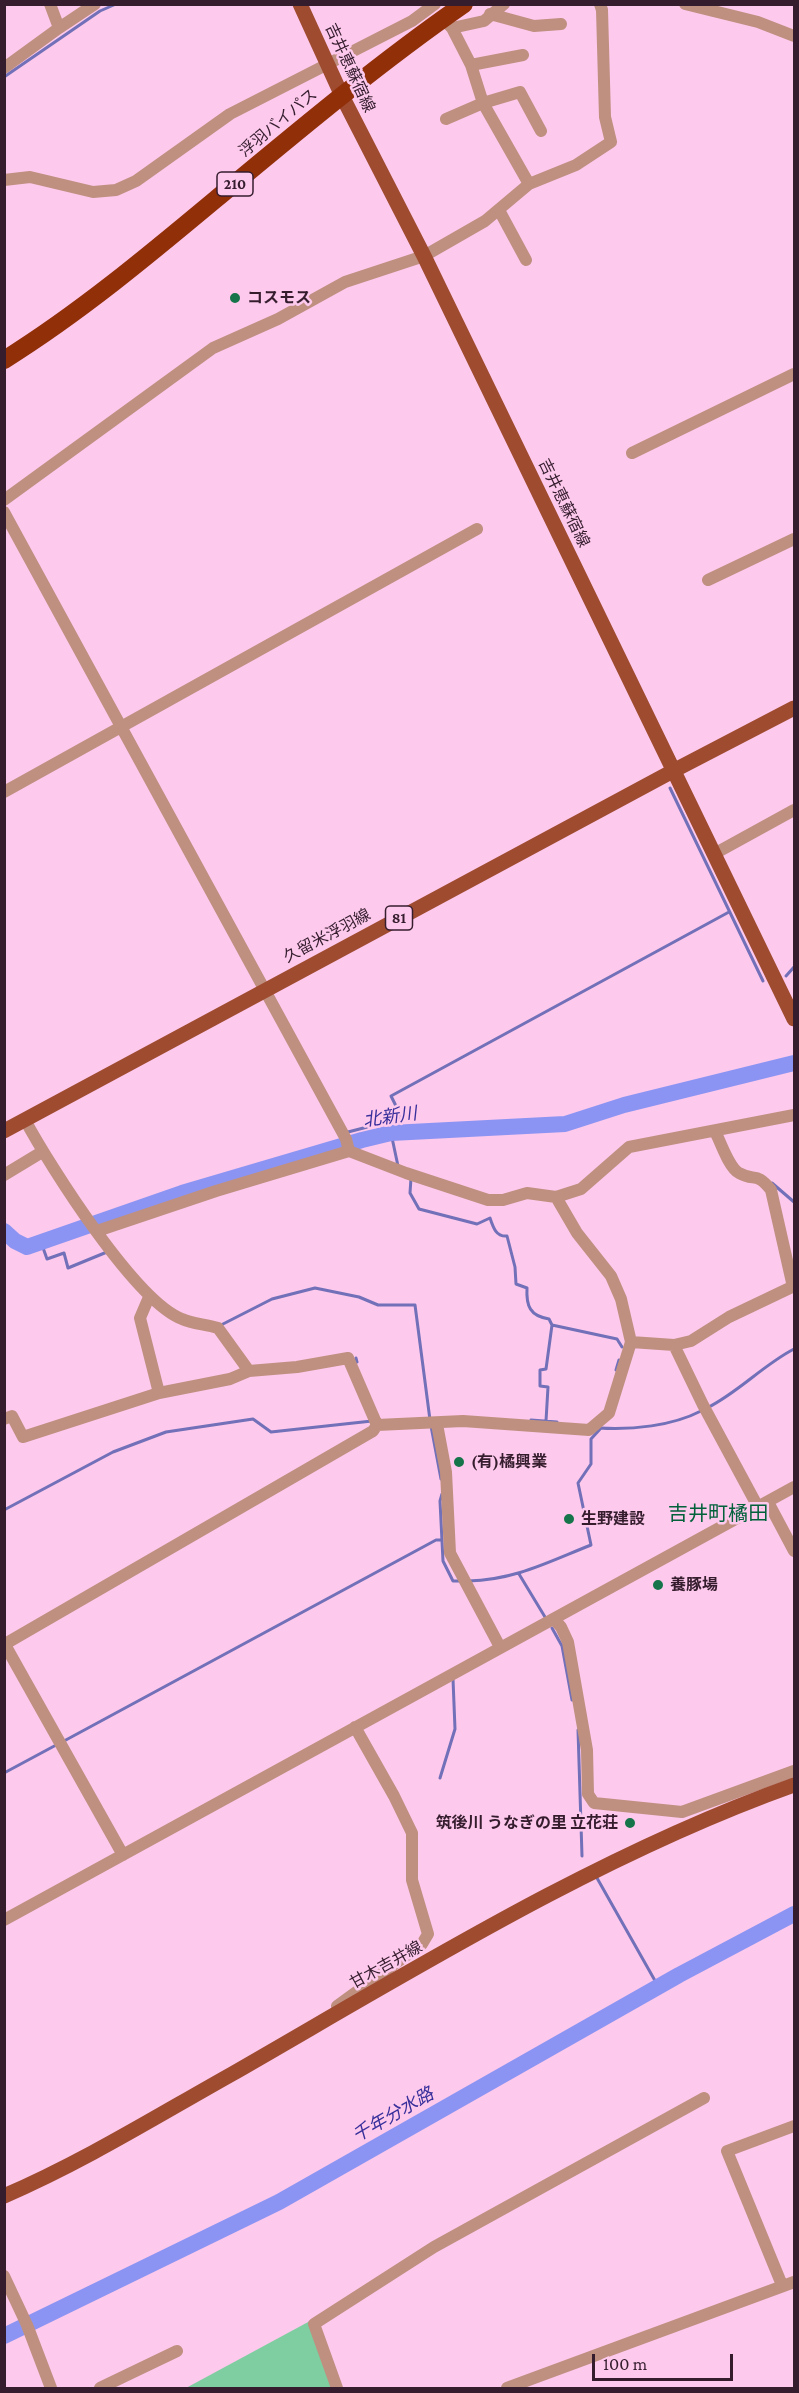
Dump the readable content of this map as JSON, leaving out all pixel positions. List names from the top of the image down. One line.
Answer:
{"streets":{"highway":["浮羽バイパス","210"],"main road":["吉井恵蘇宿線","81","久留米浮羽線","甘木吉井線"]},"crossings":[["吉井恵蘇宿線","浮羽バイパス"],["吉井恵蘇宿線","久留米浮羽線"]],"districts":["吉井町橘田"],"water":["北新川","千年分水路"],"places":["コスモス","(有)橘興業","生野建設","養豚場","筑後川 うなぎの里 立花荘"],"scale_bar":"100 m"}
